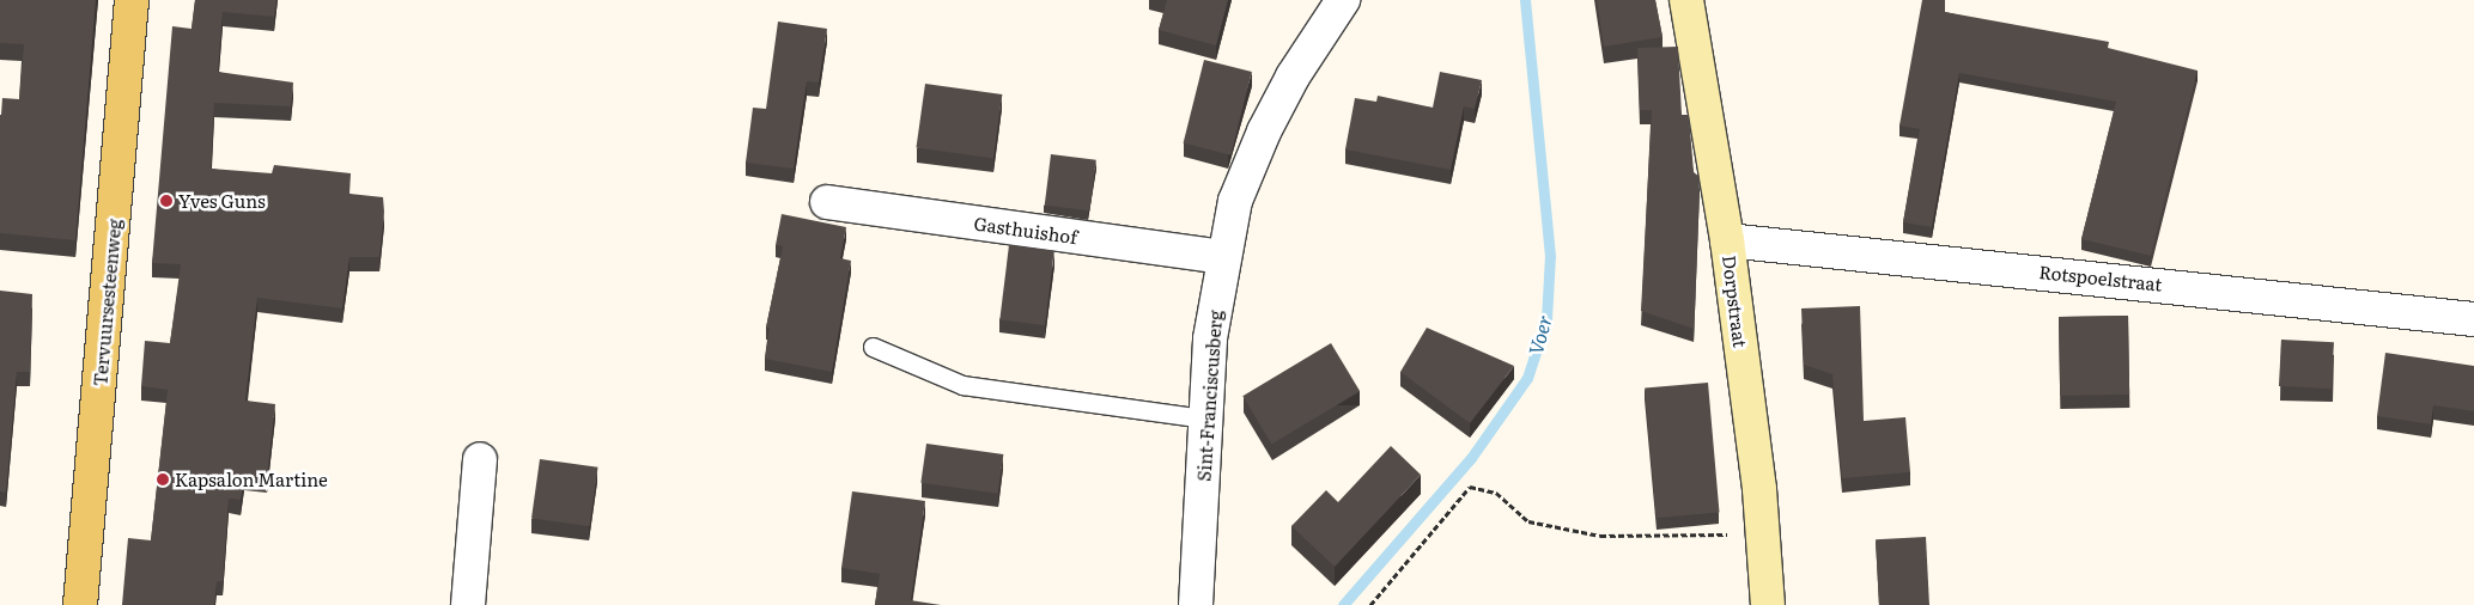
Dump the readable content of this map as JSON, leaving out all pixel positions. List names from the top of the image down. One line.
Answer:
{"streets":{"main road":["Tervuursesteenweg"],"street":["Gasthuishof","Rotspoelstraat","Dorpstraat","Sint-Franciscusberg"]},"crossings":[["Gasthuishof","Sint-Franciscusberg"],["Rotspoelstraat","Dorpstraat"]],"water":["Voer"],"places":["Yves Guns","Kapsalon Martine"]}
